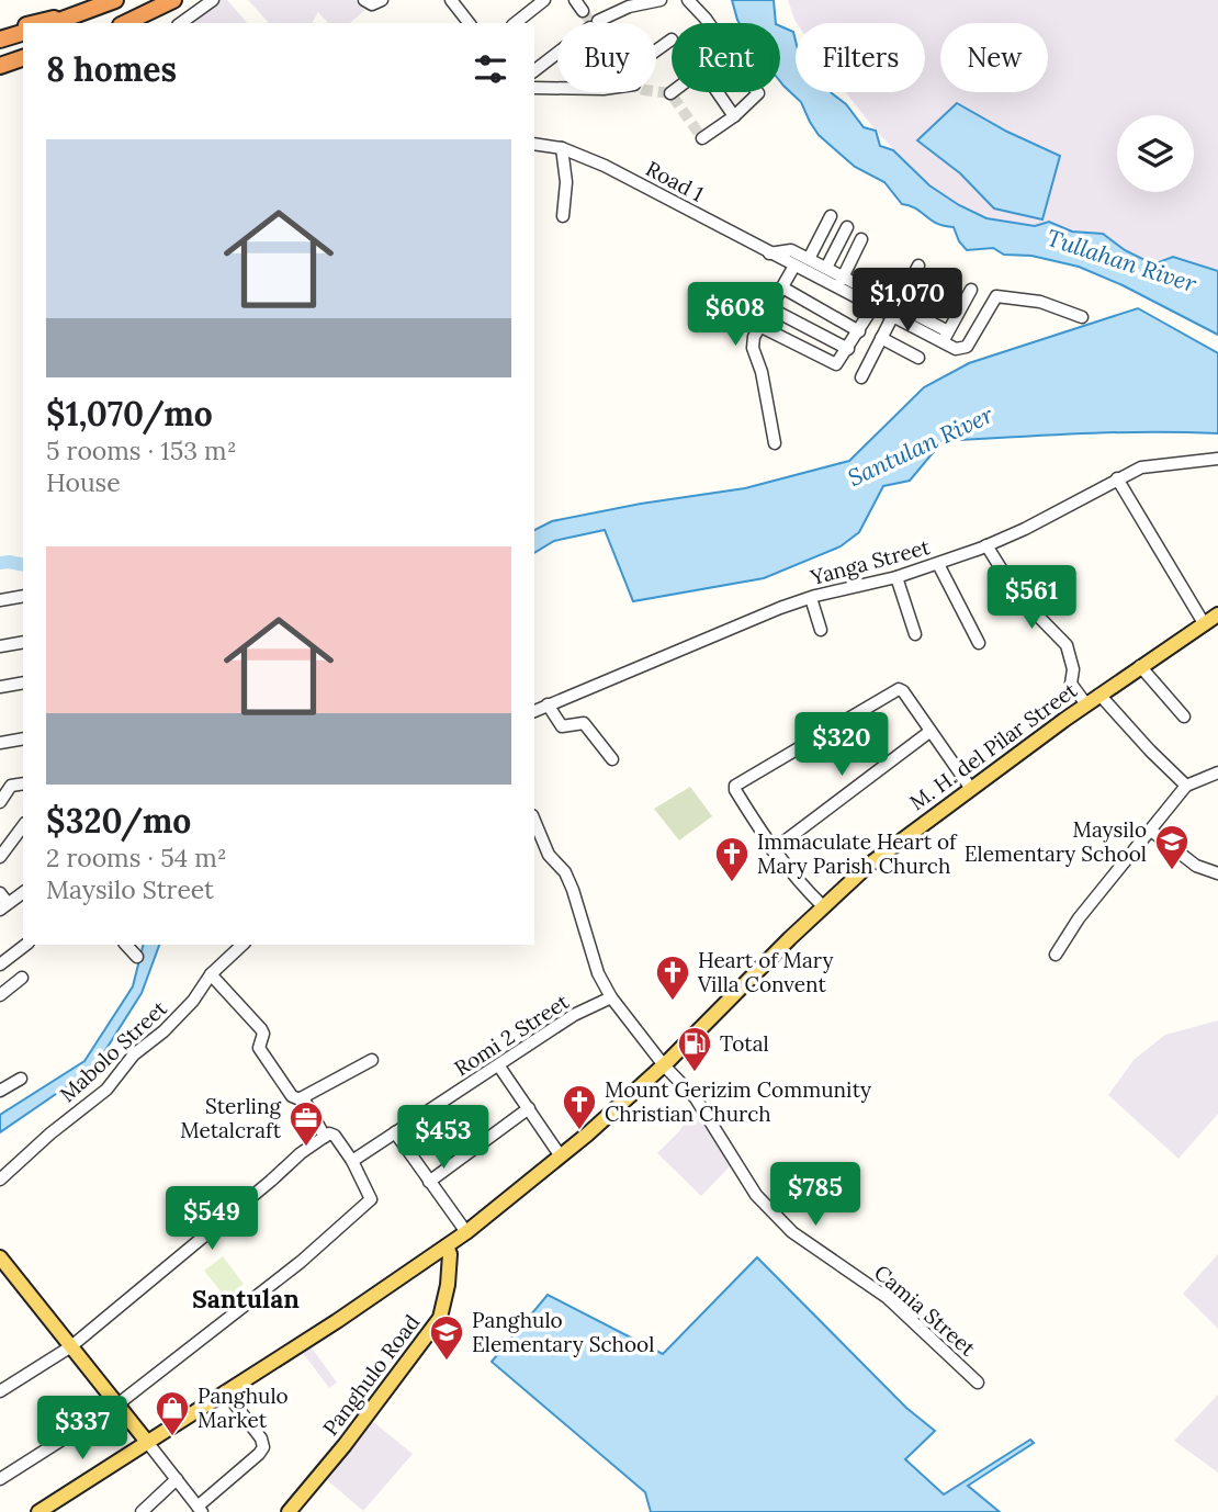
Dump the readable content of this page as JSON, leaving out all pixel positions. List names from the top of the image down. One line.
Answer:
{"streets":{"main road":["M. H. del Pilar Street","Panghulo Road"],"street":["Road 1","Yanga Street","Romi 2 Street","Mabolo Street","Camia Street"]},"crossings":[["M. H. del Pilar Street","Camia Street"],["M. H. del Pilar Street","Panghulo Road"],["Romi 2 Street","Camia Street"]],"districts":["Santulan"],"water":["Tullahan River","Santulan River"],"places":{"school or university":["Maysilo Elementary School","Panghulo Elementary School"],"church":["Immaculate Heart of Mary Parish Church","Heart of Mary Villa Convent","Mount Gerizim Community Christian Church"],"fuel station":["Total"],"office":["Sterling Metalcraft"],"shop":["Panghulo Market"]},"page":{"chip":["Buy","Rent","Filters","New"],"heading":"8 homes","list":[{"name":"$1,070/mo","note":"5 rooms · 153 m² · House"},{"name":"$320/mo","note":"2 rooms · 54 m² · Maysilo Street"}],"price":["$1,070","$608","$561","$320","$453","$785","$549","$337"]}}
